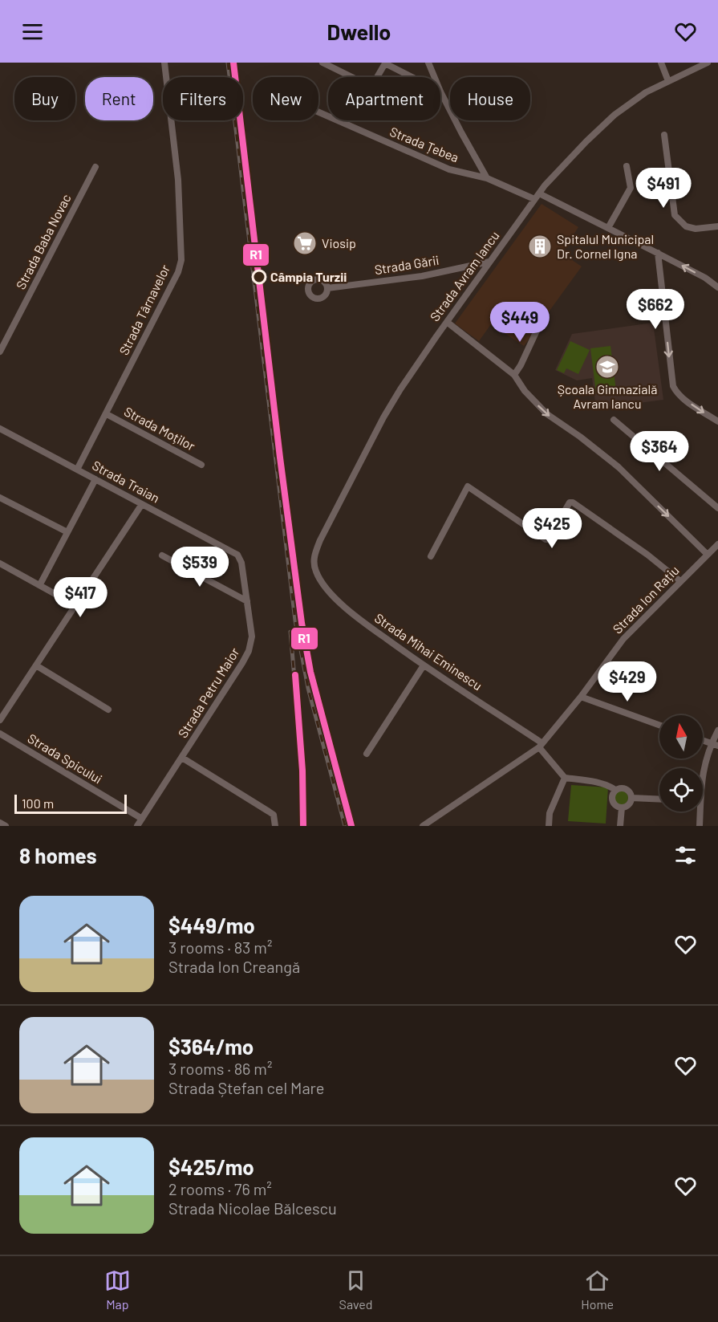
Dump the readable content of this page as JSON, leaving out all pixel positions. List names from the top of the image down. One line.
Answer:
{"streets":{"street":["Strada Țebea","Strada Baba Novac","Strada Gării","Strada Avram Iancu","Strada Târnavelor","Strada Moților","Strada Traian","Strada Ion Rațiu","Strada Mihai Eminescu","Strada Petru Maior","Strada Spicului"]},"crossings":[["Strada Țebea","Strada Avram Iancu"],["Strada Gării","Strada Avram Iancu"],["Strada Avram Iancu","Strada Mihai Eminescu"],["Strada Târnavelor","Strada Moților"],["Strada Târnavelor","Strada Traian"],["Strada Traian","Strada Petru Maior"],["Strada Ion Rațiu","Strada Mihai Eminescu"],["Strada Petru Maior","Strada Spicului"]],"places":{"supermarket":["Viosip"],"building":["Spitalul Municipal Dr. Cornel Igna"],"other":["Câmpia Turzii"],"school or university":["Școala Gimnazială Avram Iancu"]},"lines":["transit line R1"],"scale_bar":"100 m","north":"top","page":{"header":"Dwello","chip":["Buy","Rent","Filters","New","Apartment","House"],"price":["$491","$662","$449","$364","$425","$539","$417","$429"],"scale":"100 m","heading":"8 homes","list":[{"name":"$449/mo","note":"3 rooms · 83 m² · Strada Ion Creangă"},{"name":"$364/mo","note":"3 rooms · 86 m² · Strada Ștefan cel Mare"},{"name":"$425/mo","note":"2 rooms · 76 m² · Strada Nicolae Bălcescu"}],"tabs":["Map","Saved","Home"]}}
